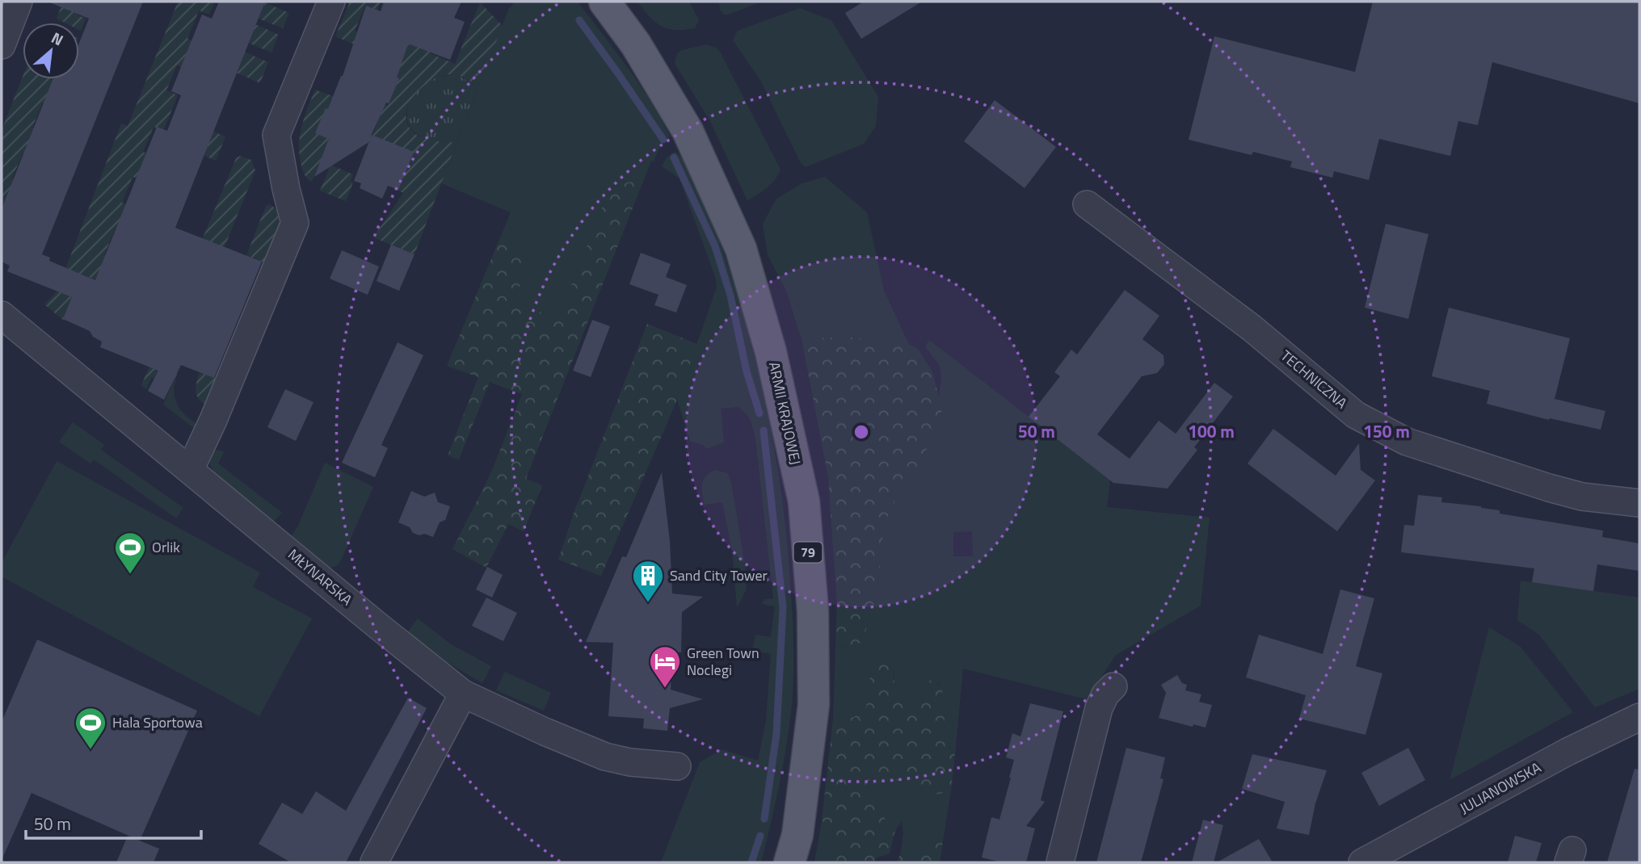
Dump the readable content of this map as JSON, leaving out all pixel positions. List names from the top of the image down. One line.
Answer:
{"streets":{"main road":["ARMII KRAJOWEJ","79"],"street":["TECHNICZNA","MŁYNARSKA","JULIANOWSKA"]},"places":{"sports":["Orlik","Hala Sportowa"],"building":["Sand City Tower"],"hotel":["Green Town Noclegi"]},"scale_bar":"50 m","north":"top right","rings":["50 m","100 m","150 m"]}
